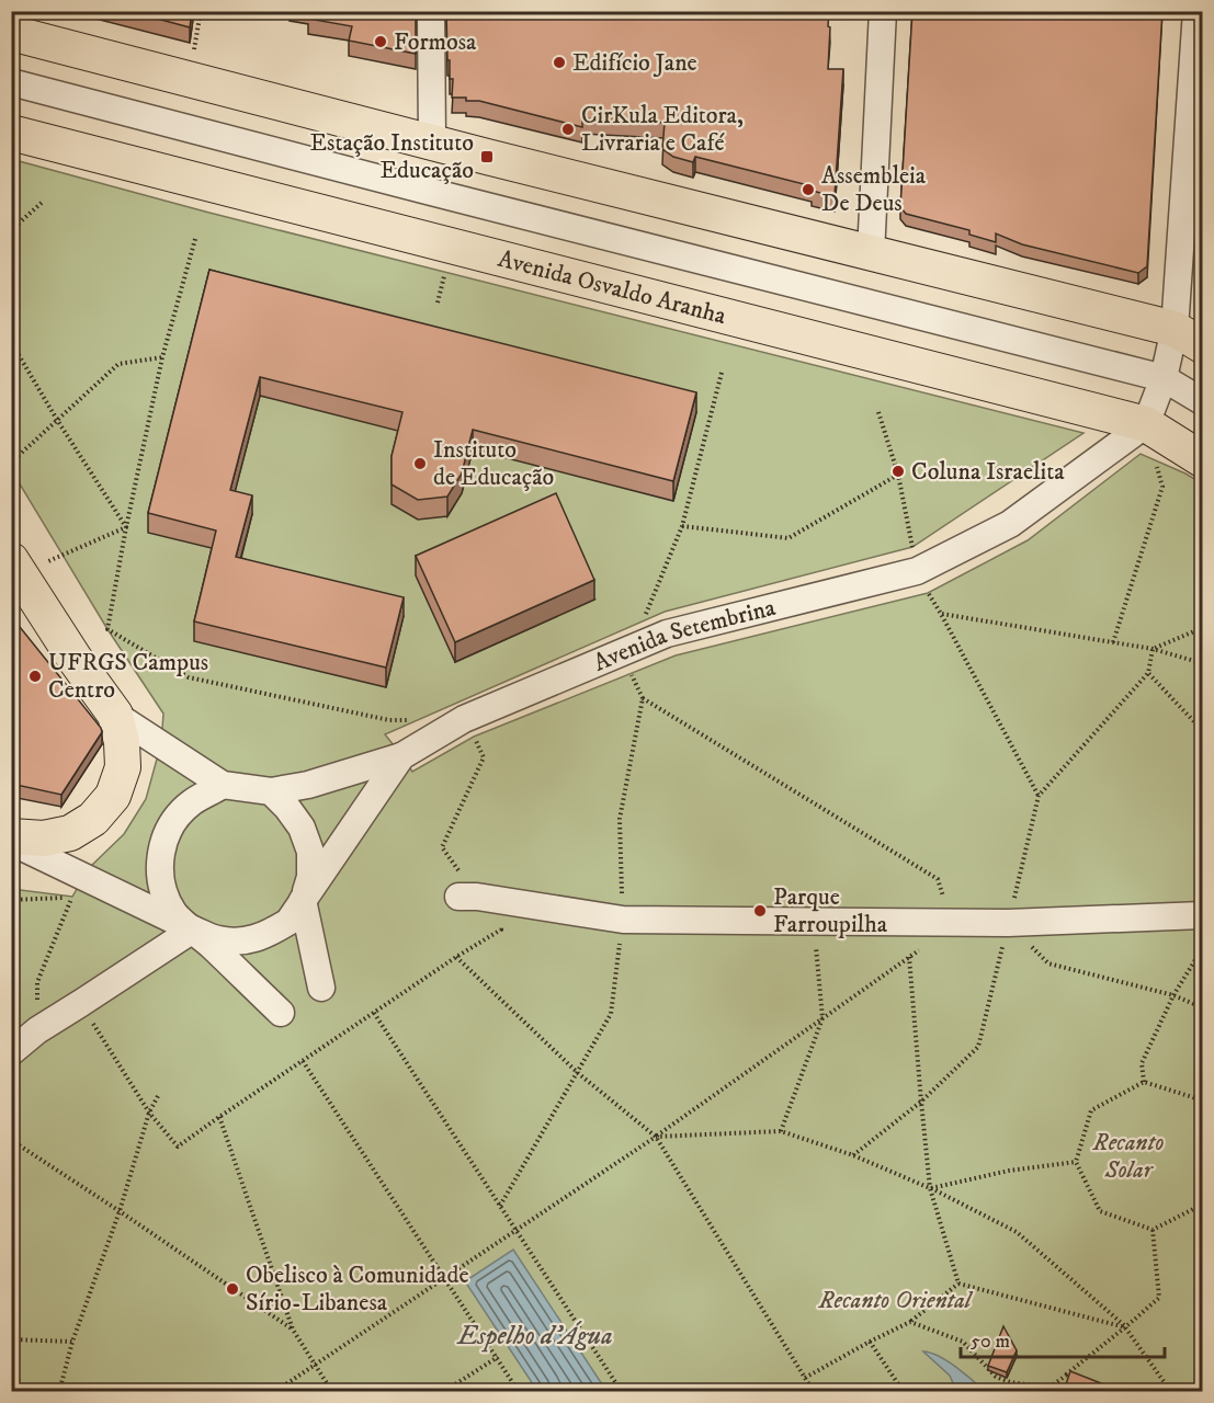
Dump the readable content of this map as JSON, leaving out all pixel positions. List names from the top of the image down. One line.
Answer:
{"streets":{"main road":["Avenida Osvaldo Aranha"],"street":["Avenida Setembrina"]},"crossings":[["Avenida Osvaldo Aranha","Avenida Setembrina"]],"water":["Espelho d'Água"],"parks":["Recanto Solar","Recanto Oriental"],"places":{"other":["Formosa","Edifício Jane","CirKula Editora, Livraria e Café","Assembleia De Deus","Instituto de Educação","Coluna Israelita","UFRGS Campus Centro","Parque Farroupilha","Obelisco à Comunidade Sírio-Libanesa"],"transit":["Estação Instituto Educação"]},"scale_bar":"50 m"}
